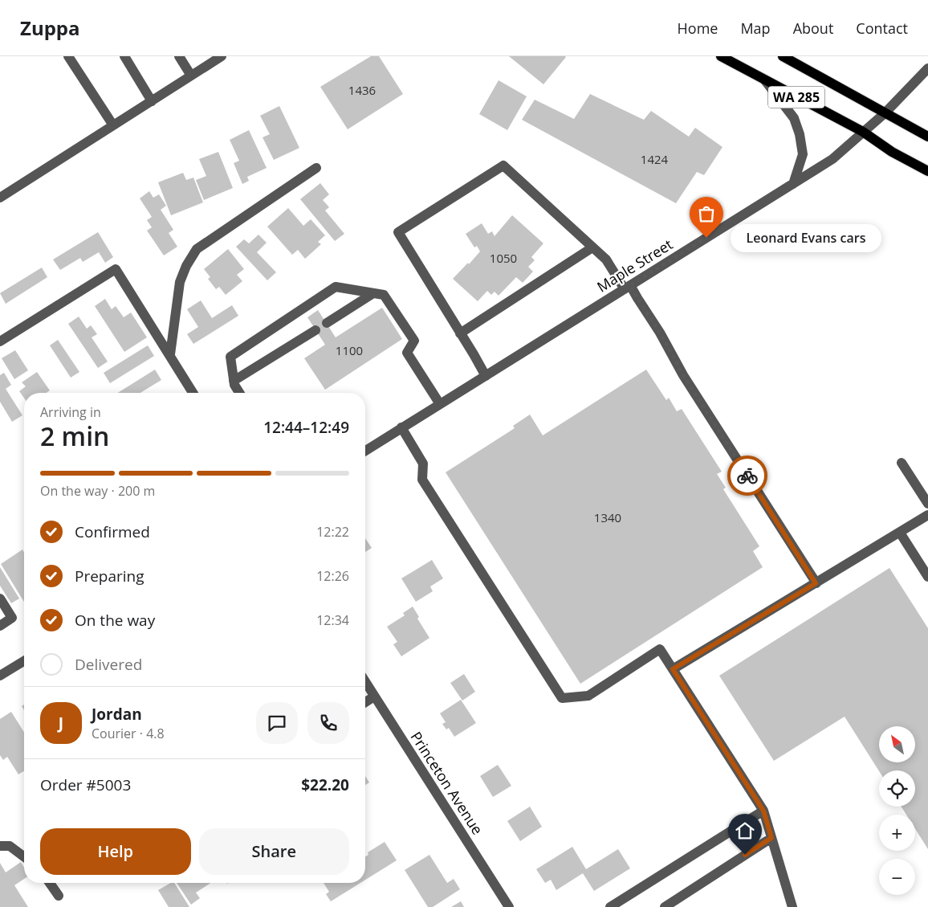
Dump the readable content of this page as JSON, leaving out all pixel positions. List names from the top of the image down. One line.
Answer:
{"streets":{"main road":["WA 285"],"street":["Maple Street","Princeton Avenue"]},"crossings":[["WA 285","Maple Street"]],"places":["Leonard Evans cars"],"house_numbers":["1436","1424","1050","1100","1340"],"north":"top left","page":{"header":"Zuppa","nav":["Home","Map","About","Contact"],"bubble":"Leonard Evans cars","heading":["2 min","Arriving in","12:44–12:49"],"panel":["Jordan","Courier · 4.8","Order #5003","$22.20"],"bar":"On the way · 200 m","list":[["Confirmed","12:22"],["Preparing","12:26"],["On the way","12:34"],"Delivered"],"round":"J","map_buttons":["+","−"],"buttons":["Help","Share"]}}
